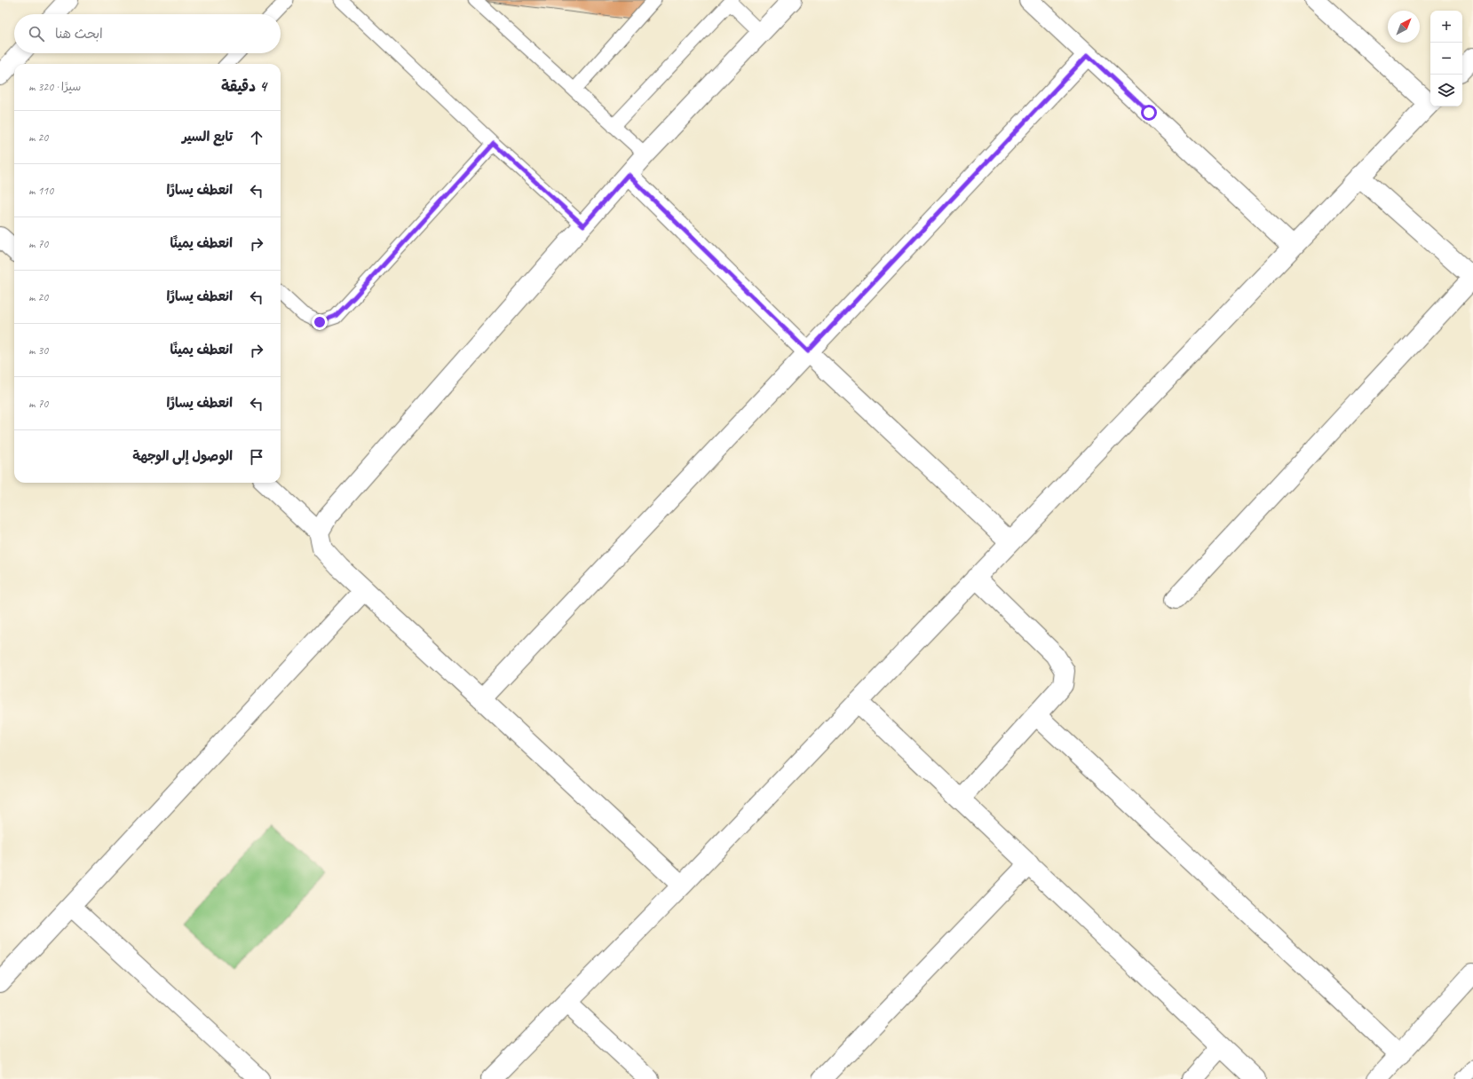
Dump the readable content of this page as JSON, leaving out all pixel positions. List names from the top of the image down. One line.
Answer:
{"north":"top right","page":{"map_buttons":["+","−"],"search":"ابحث هنا","heading":["4 دقيقة","سيرًا · 320 m"],"list":[["تابع السير","20 m"],["انعطف يسارًا","110 m"],["انعطف يمينًا","70 m"],["انعطف يسارًا","20 m"],["انعطف يمينًا","30 m"],["انعطف يسارًا","70 m"],"الوصول إلى الوجهة"]}}
